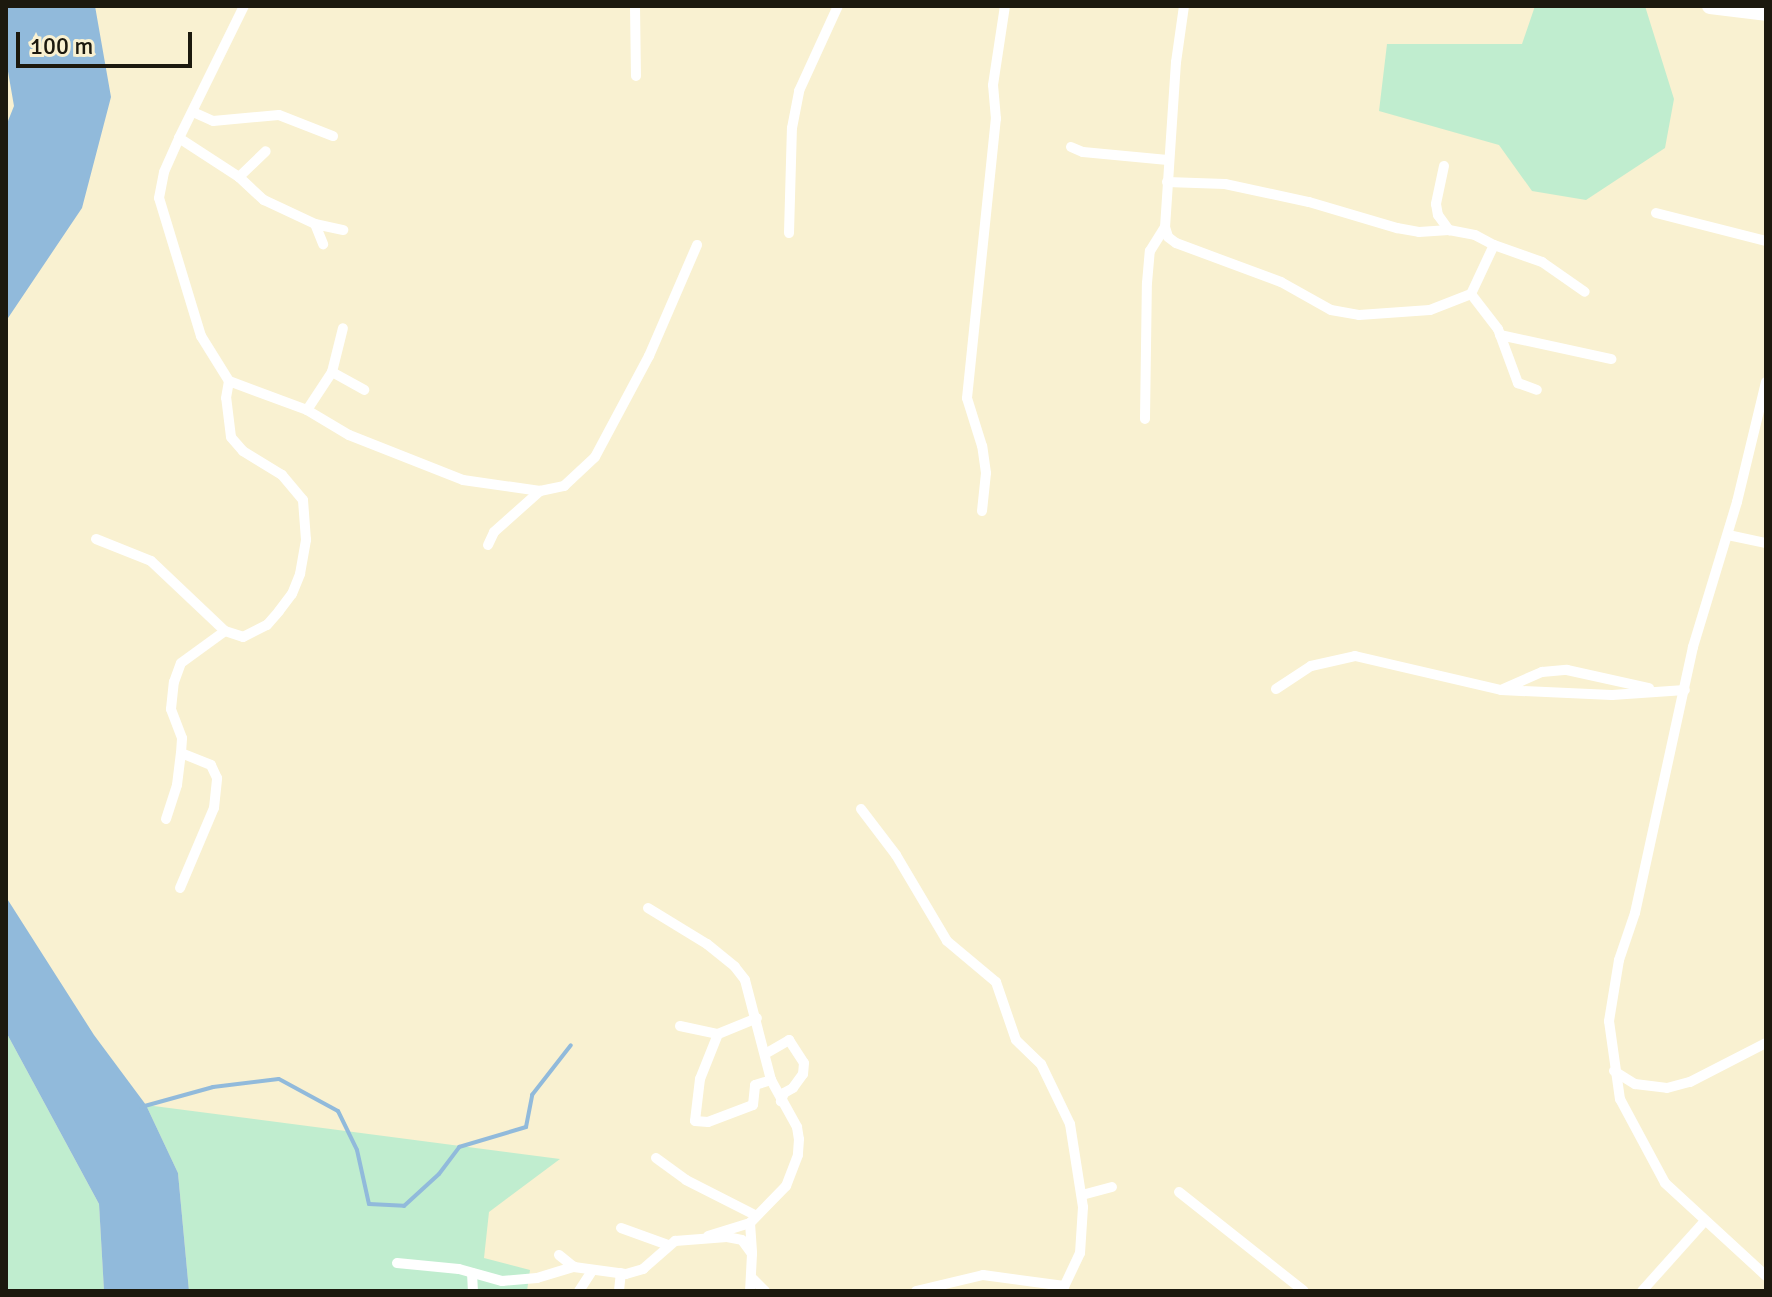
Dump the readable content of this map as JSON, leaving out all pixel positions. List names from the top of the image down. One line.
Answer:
{"scale_bar":"100 m"}
